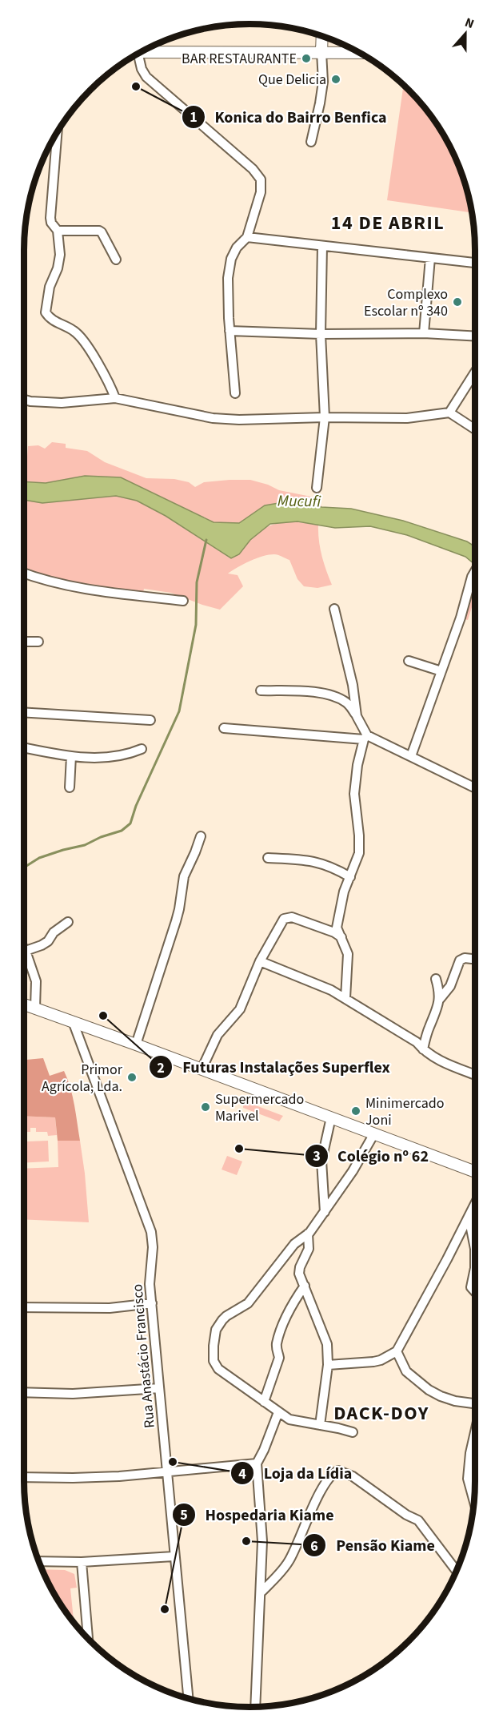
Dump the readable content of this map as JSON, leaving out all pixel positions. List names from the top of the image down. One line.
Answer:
{"streets":{"street":["Rua Anastácio Francisco"]},"districts":["14 DE ABRIL","DACK-DOY"],"water":["Mucufi"],"places":["BAR RESTAURANTE","Que Delicia","Konica do Bairro Benfica","Complexo Escolar nº 340","Futuras Instalações Superflex","Primor Agrícola, Lda.","Supermercado Marivel","Minimercado Joni","Colégio nº 62","Loja da Lídia","Pensão Kiame","Hospedaria Kiame"],"north":"top"}
